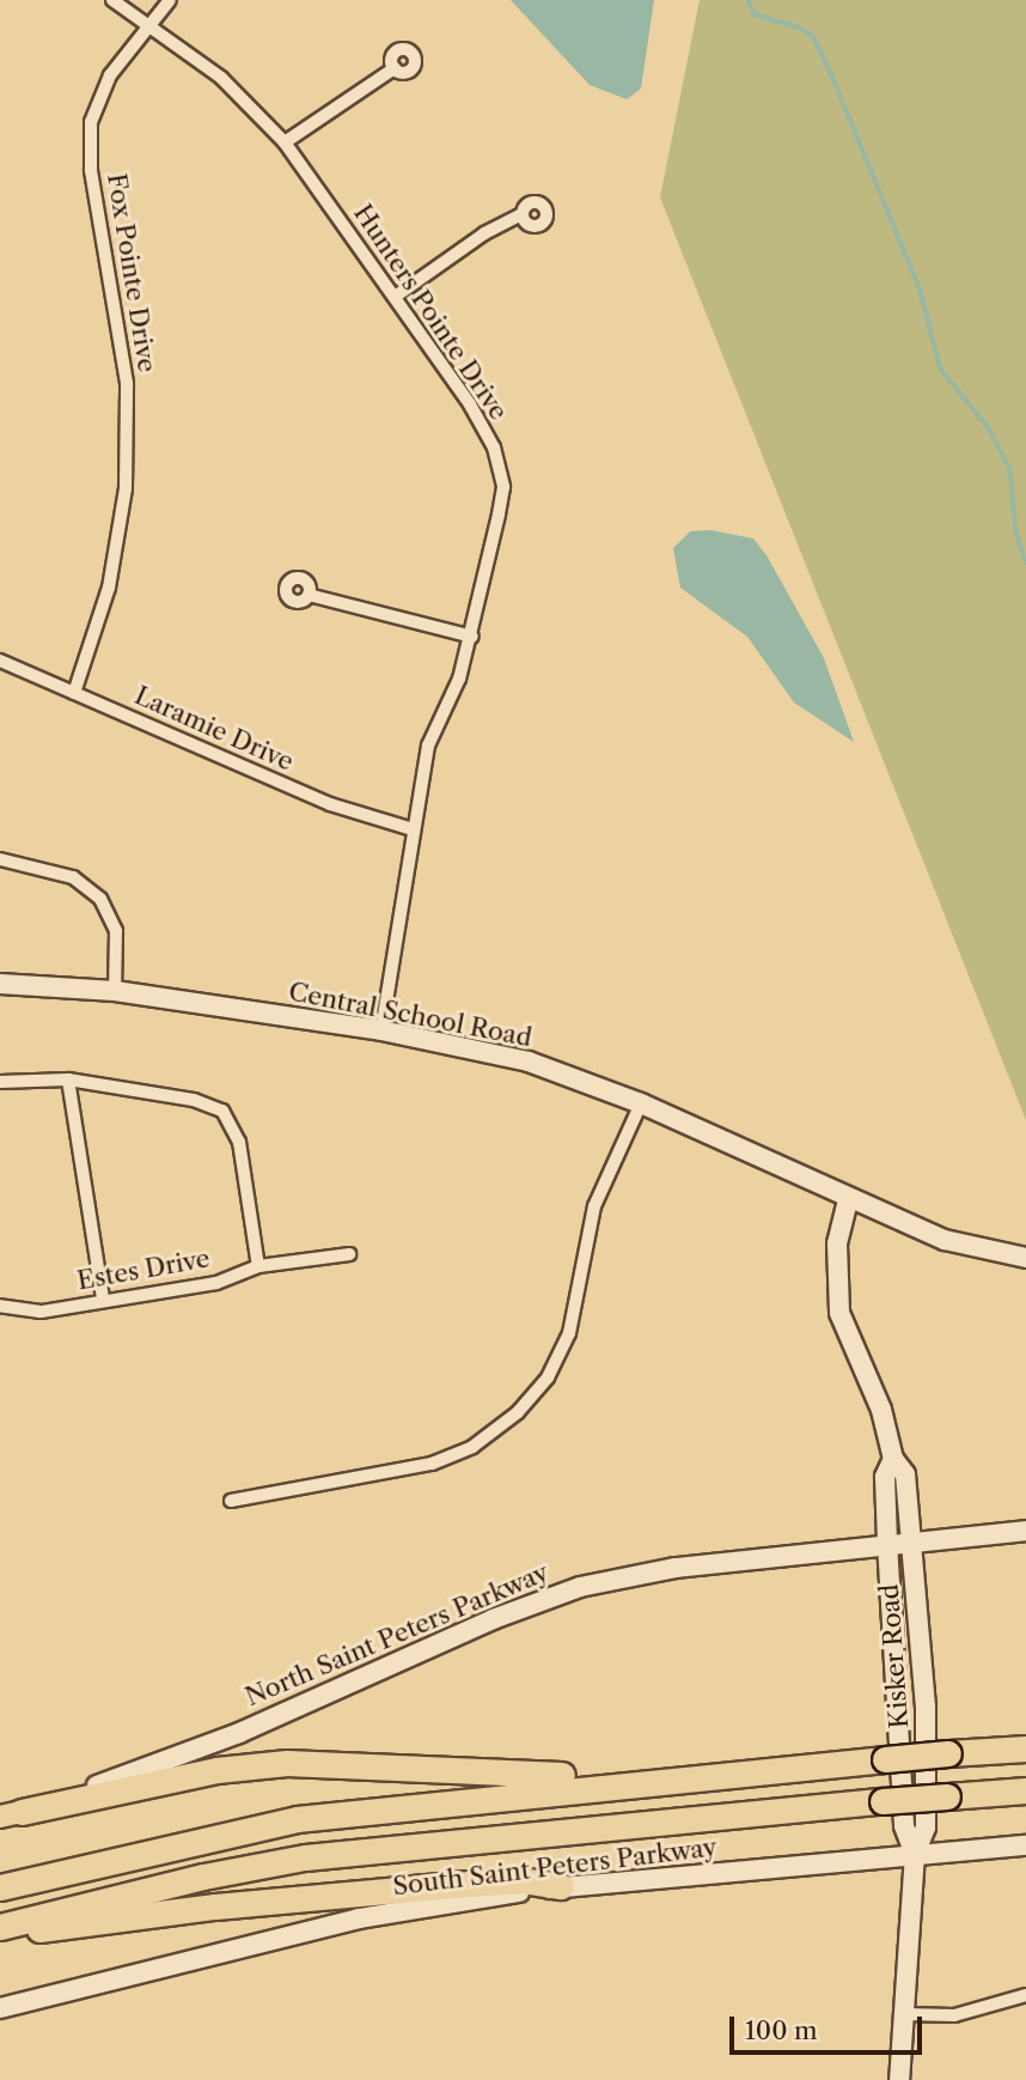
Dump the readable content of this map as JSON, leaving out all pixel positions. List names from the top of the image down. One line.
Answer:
{"streets":{"main road":["Central School Road","North Saint Peters Parkway","Kisker Road","South Saint Peters Parkway"],"street":["Fox Pointe Drive","Hunters Pointe Drive","Laramie Drive","Estes Drive"]},"crossings":[["Fox Pointe Drive","Hunters Pointe Drive"],["Fox Pointe Drive","Laramie Drive"],["Hunters Pointe Drive","Laramie Drive"],["Hunters Pointe Drive","Central School Road"],["Central School Road","Kisker Road"],["North Saint Peters Parkway","Kisker Road"],["Kisker Road","South Saint Peters Parkway"]],"scale_bar":"100 m"}
